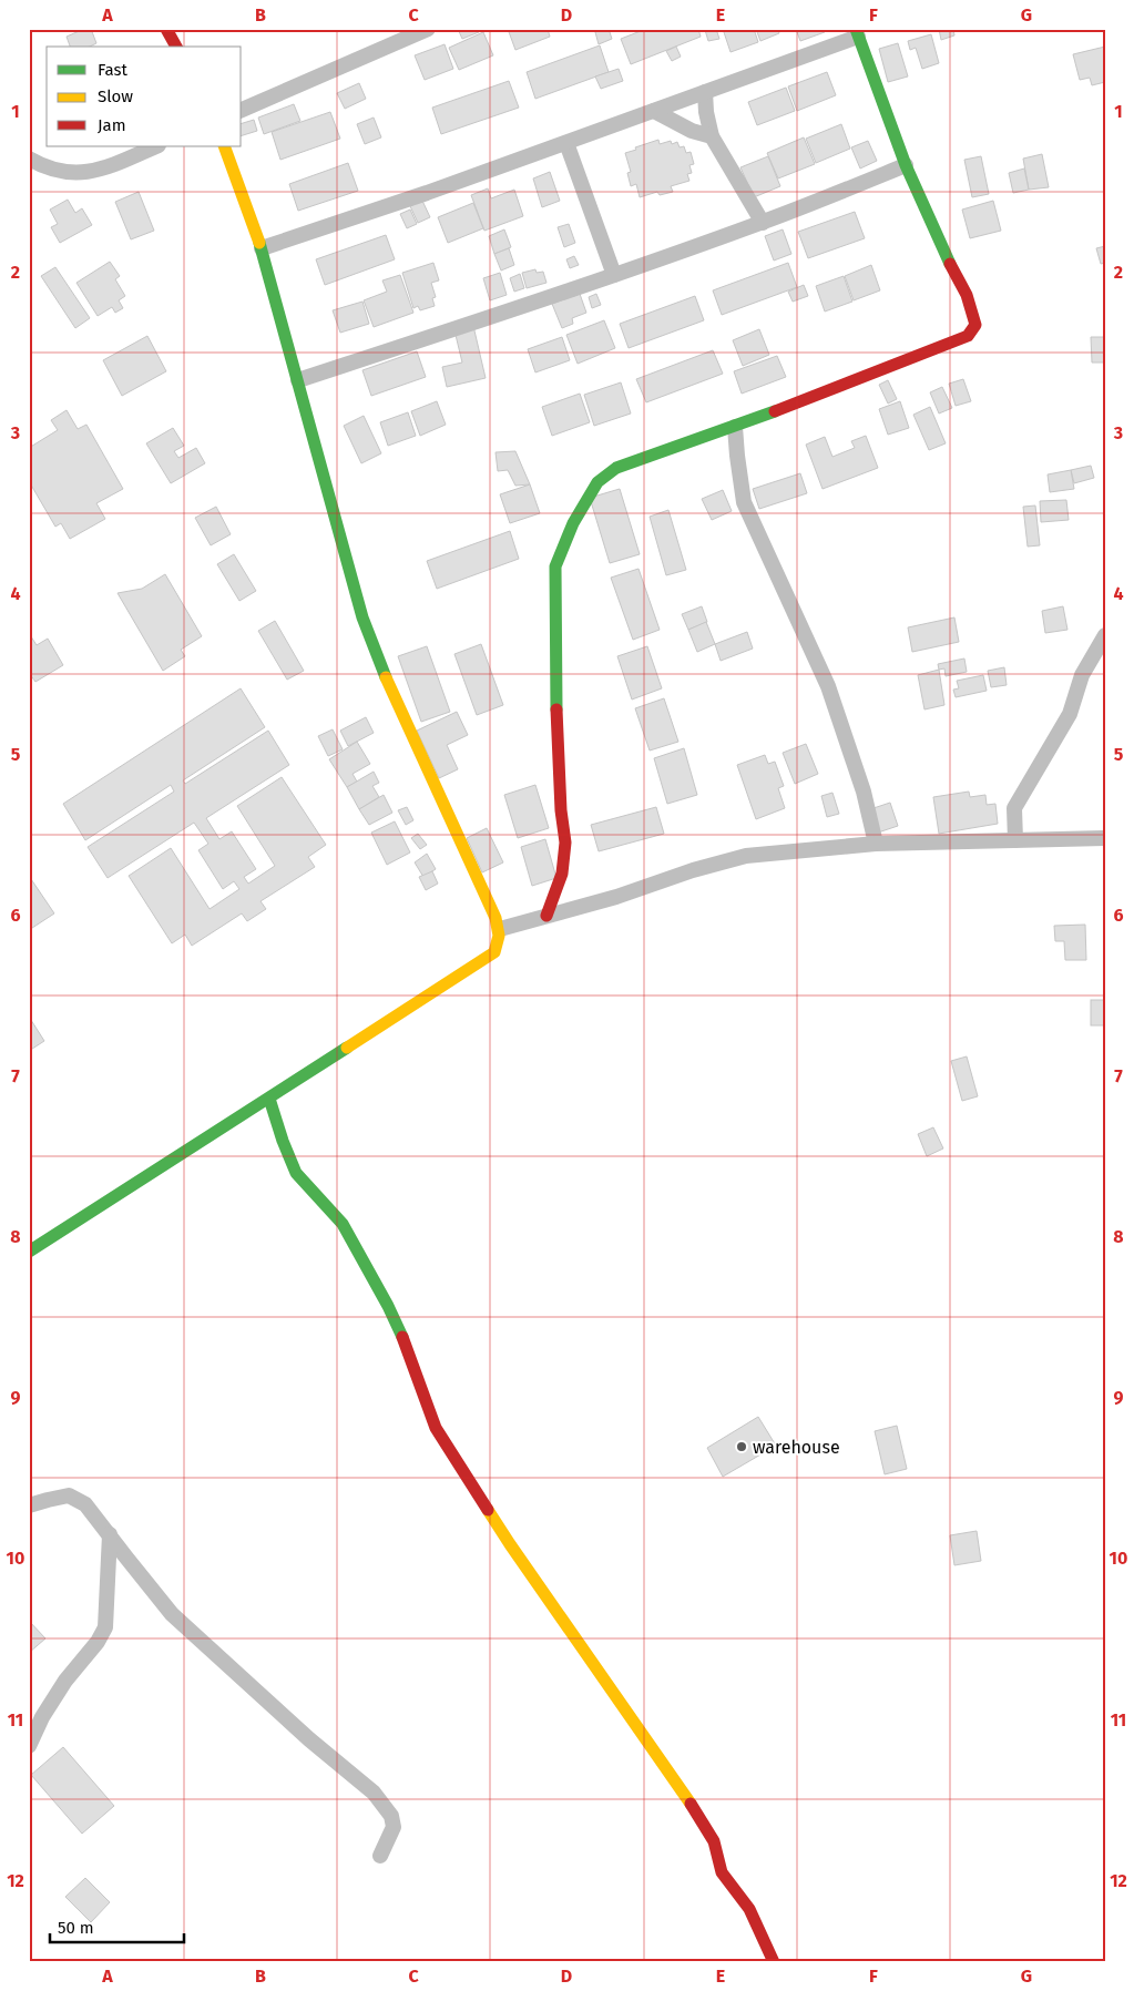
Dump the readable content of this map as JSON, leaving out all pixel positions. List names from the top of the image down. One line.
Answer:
{"places":["warehouse"],"legend":["Fast","Slow","Jam"],"scale_bar":"50 m","grid":{"columns":["A","B","C","D","E","F","G"],"rows":["1","2","3","4","5","6","7","8","9","10","11","12"]}}
